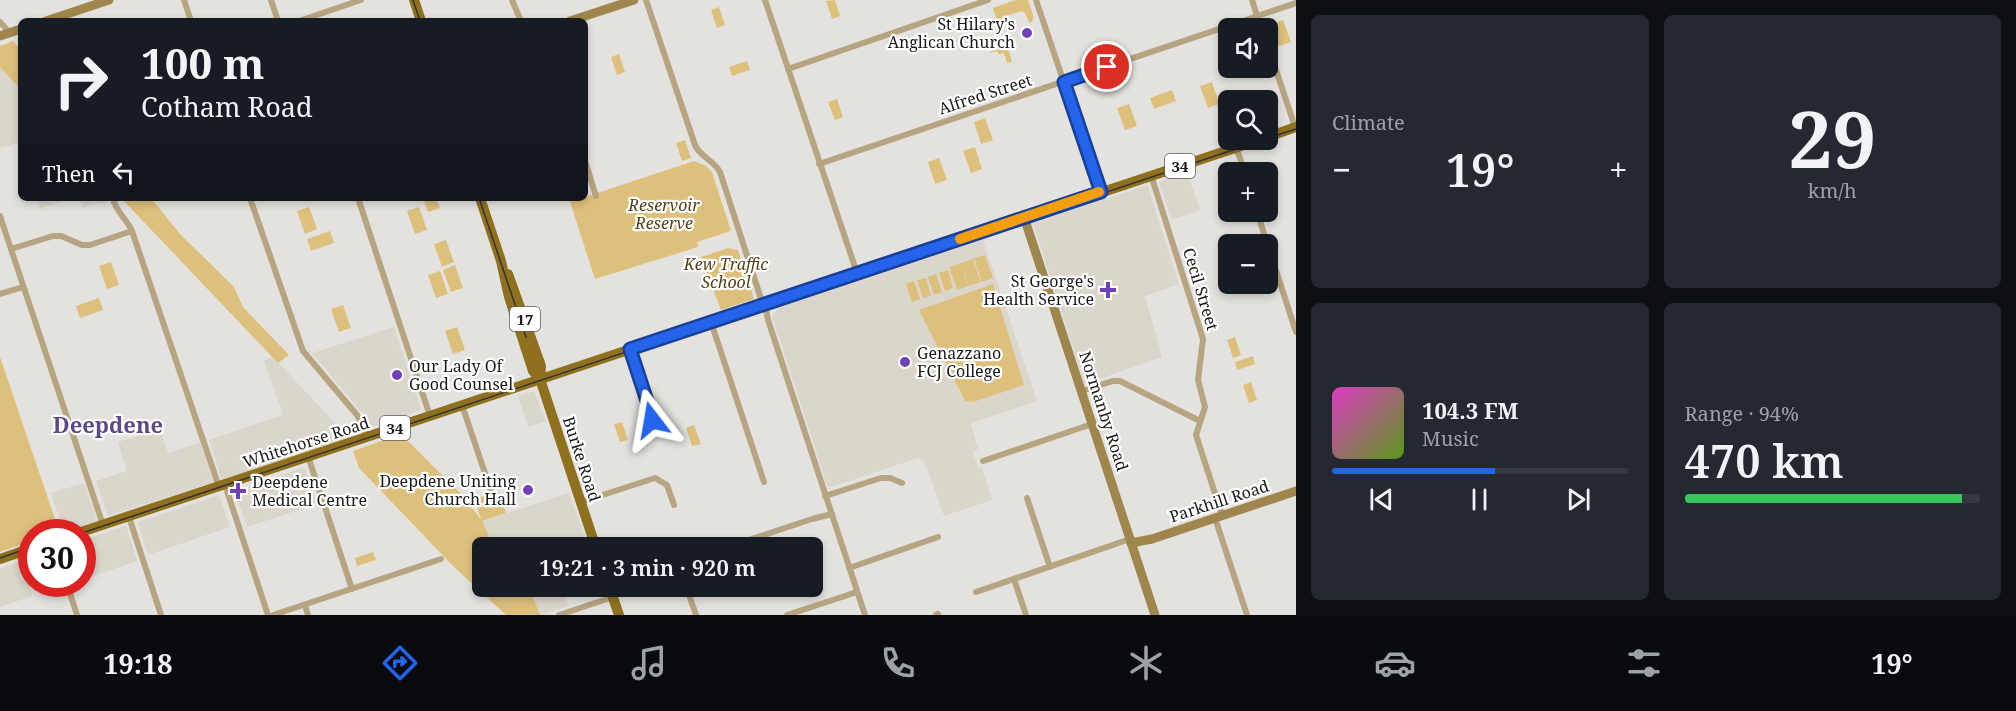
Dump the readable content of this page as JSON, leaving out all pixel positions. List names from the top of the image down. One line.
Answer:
{"streets":{"main road":["34","17","Whitehorse Road","Burke Road"],"street":["Alfred Street","Cecil Street","Normanby Road","Parkhill Road"]},"crossings":[["34","Cecil Street"],["34","Normanby Road"],["34","Whitehorse Road"],["34","Burke Road"],["Cecil Street","Parkhill Road"],["Normanby Road","Parkhill Road"],["Whitehorse Road","Burke Road"]],"districts":["Deepdene"],"parks":["Reservoir Reserve","Kew Traffic School"],"places":{"other":["St Hilary's Anglican Church","Genazzano FCJ College","Our Lady Of Good Counsel","Deepdene Uniting Church Hall"],"health":["St George's Health Service","Deepdene Medical Centre"]},"page":{"tile":["Climate",["29","km/h"],["Range · 94%","470 km"]],"map_buttons":["+","−"],"turn":["100 m","Cotham Road"],"then":"Then","heat":["−","19°","+"],"song":["104.3 FM","Music"],"limit":"30","trip":"19:21 · 3 min · 920 m","tabs":["19:18","19°"]}}
